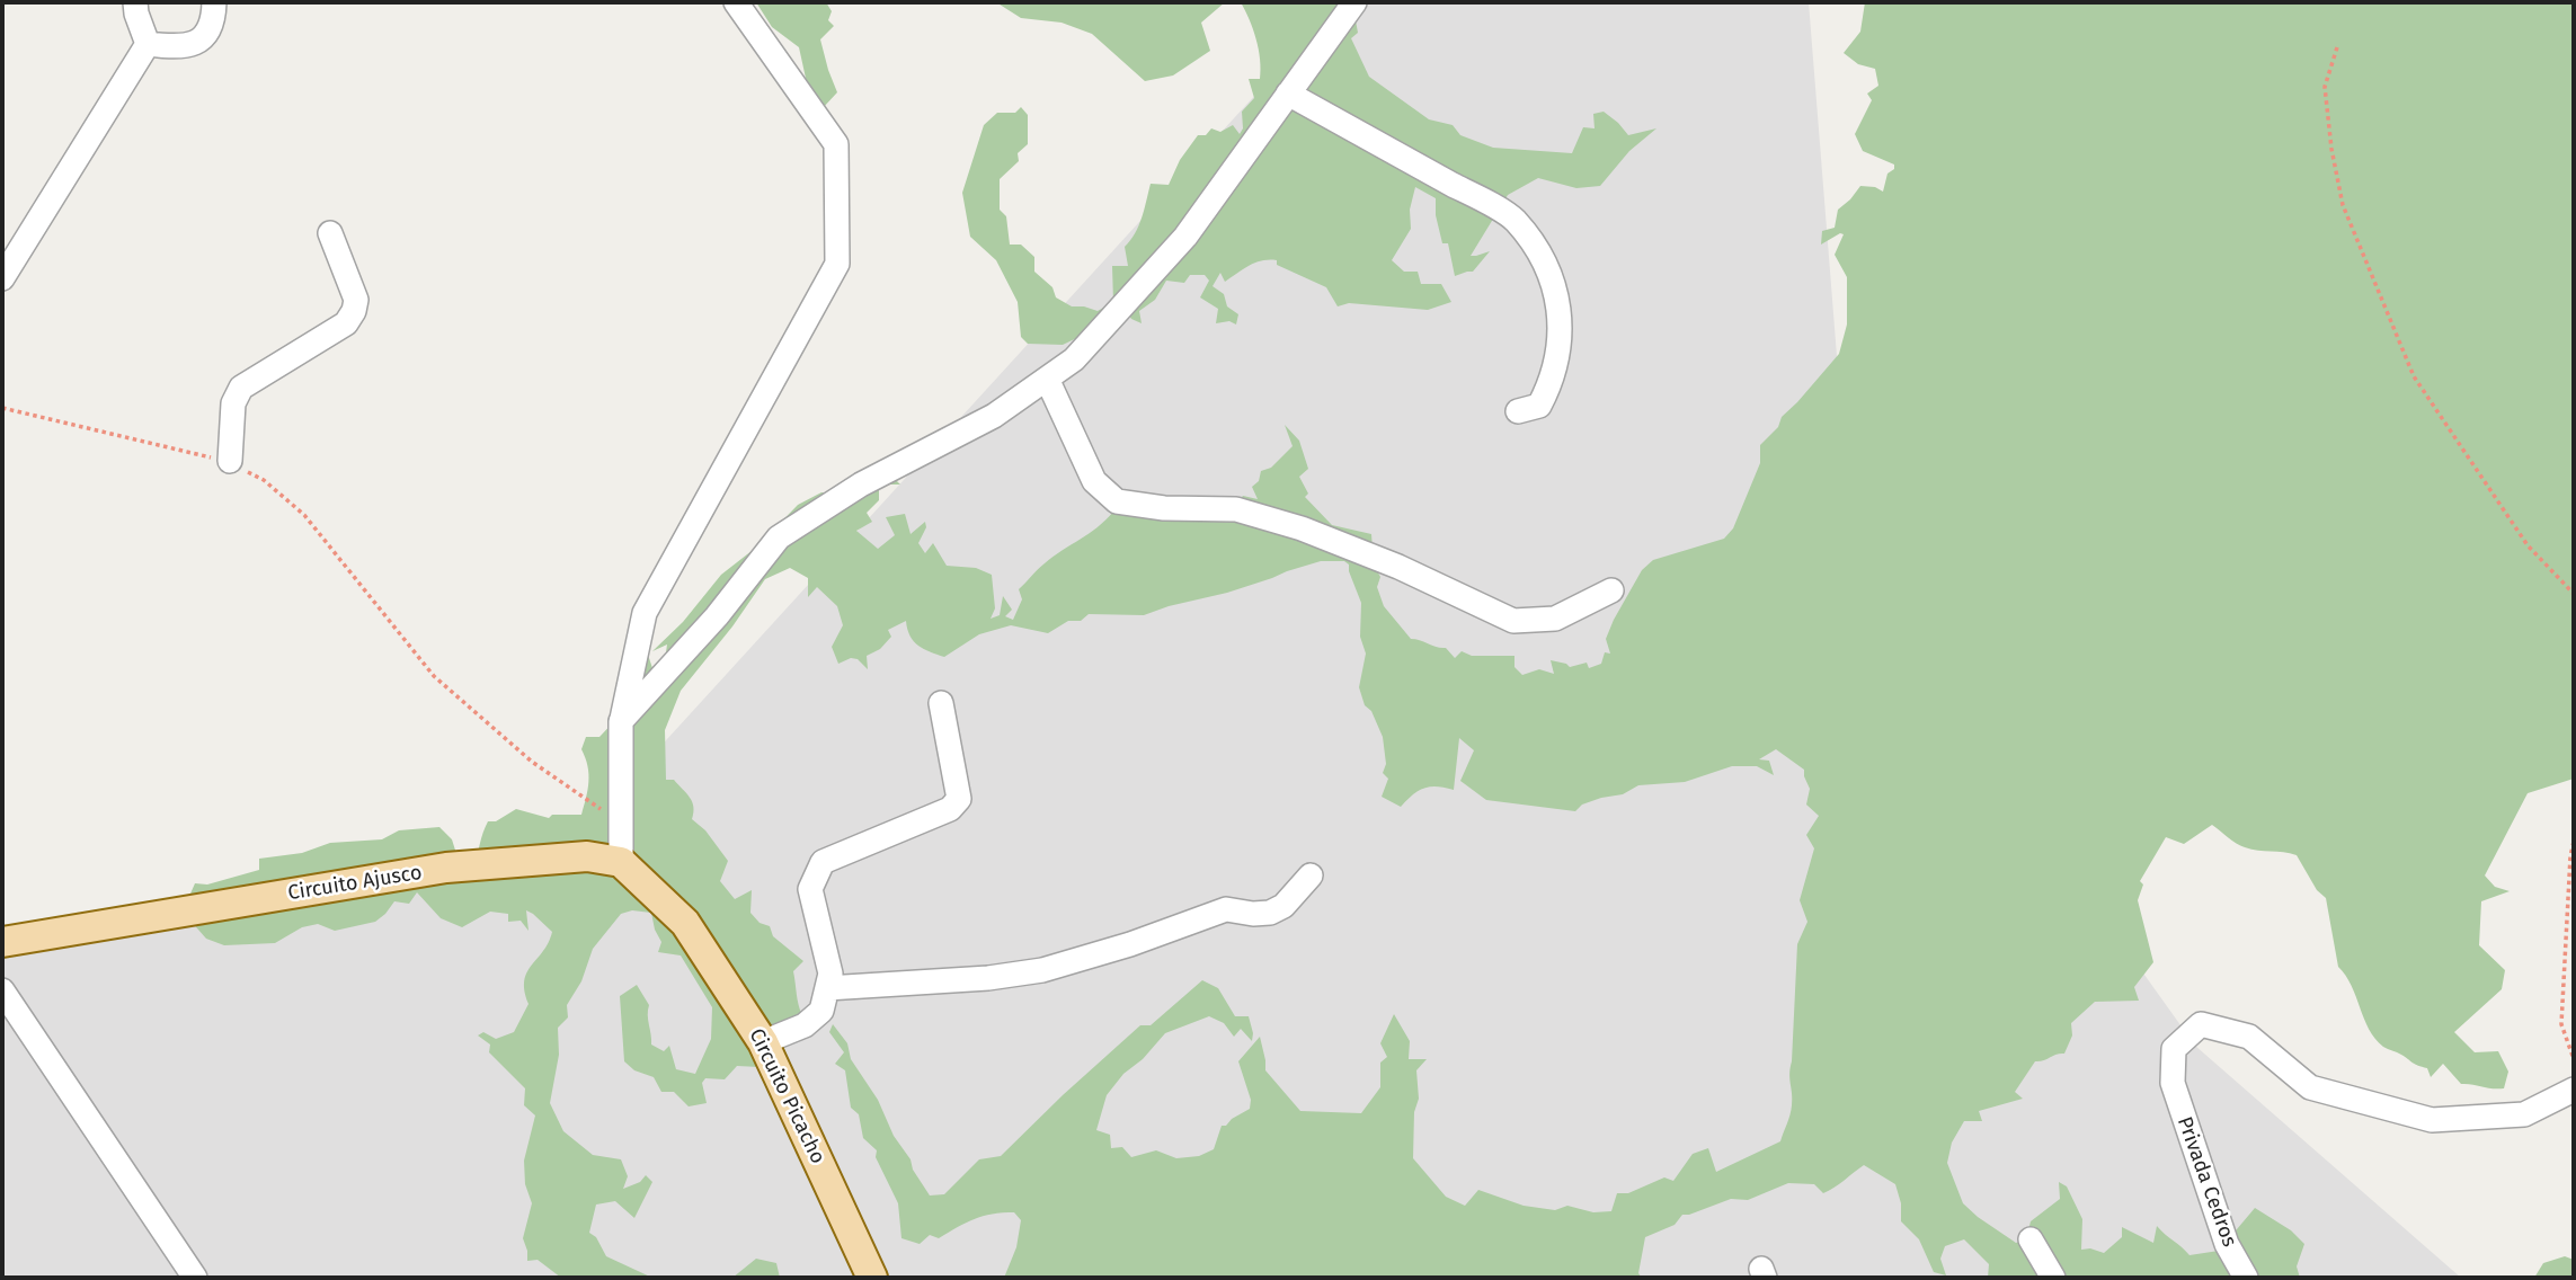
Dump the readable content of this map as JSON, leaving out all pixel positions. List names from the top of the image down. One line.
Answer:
{"streets":{"main road":["Circuito Ajusco","Circuito Picacho"],"street":["Privada Cedros"]},"crossings":[["Circuito Ajusco","Circuito Picacho"]]}
